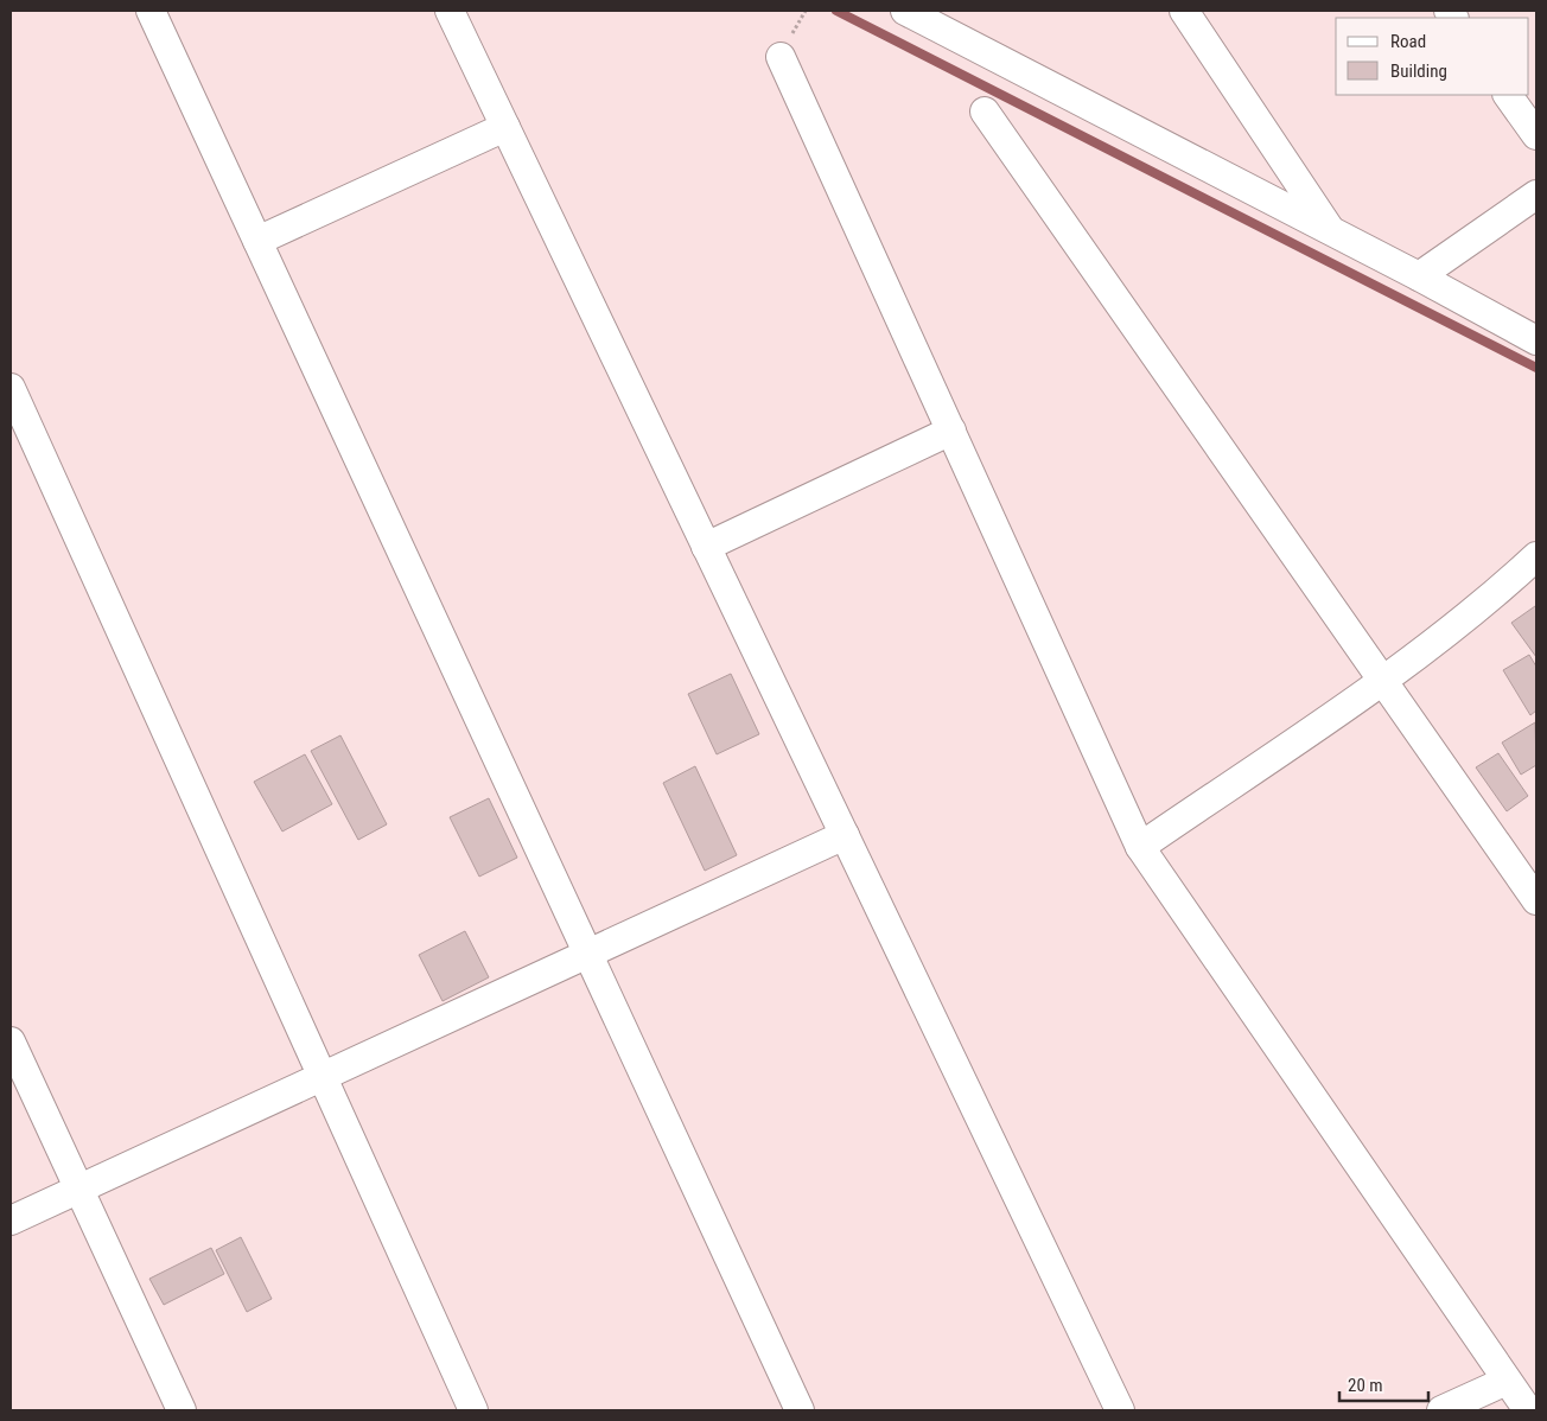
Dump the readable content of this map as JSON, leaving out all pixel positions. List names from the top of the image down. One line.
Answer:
{"legend":["Road","Building"],"scale_bar":"20 m"}
